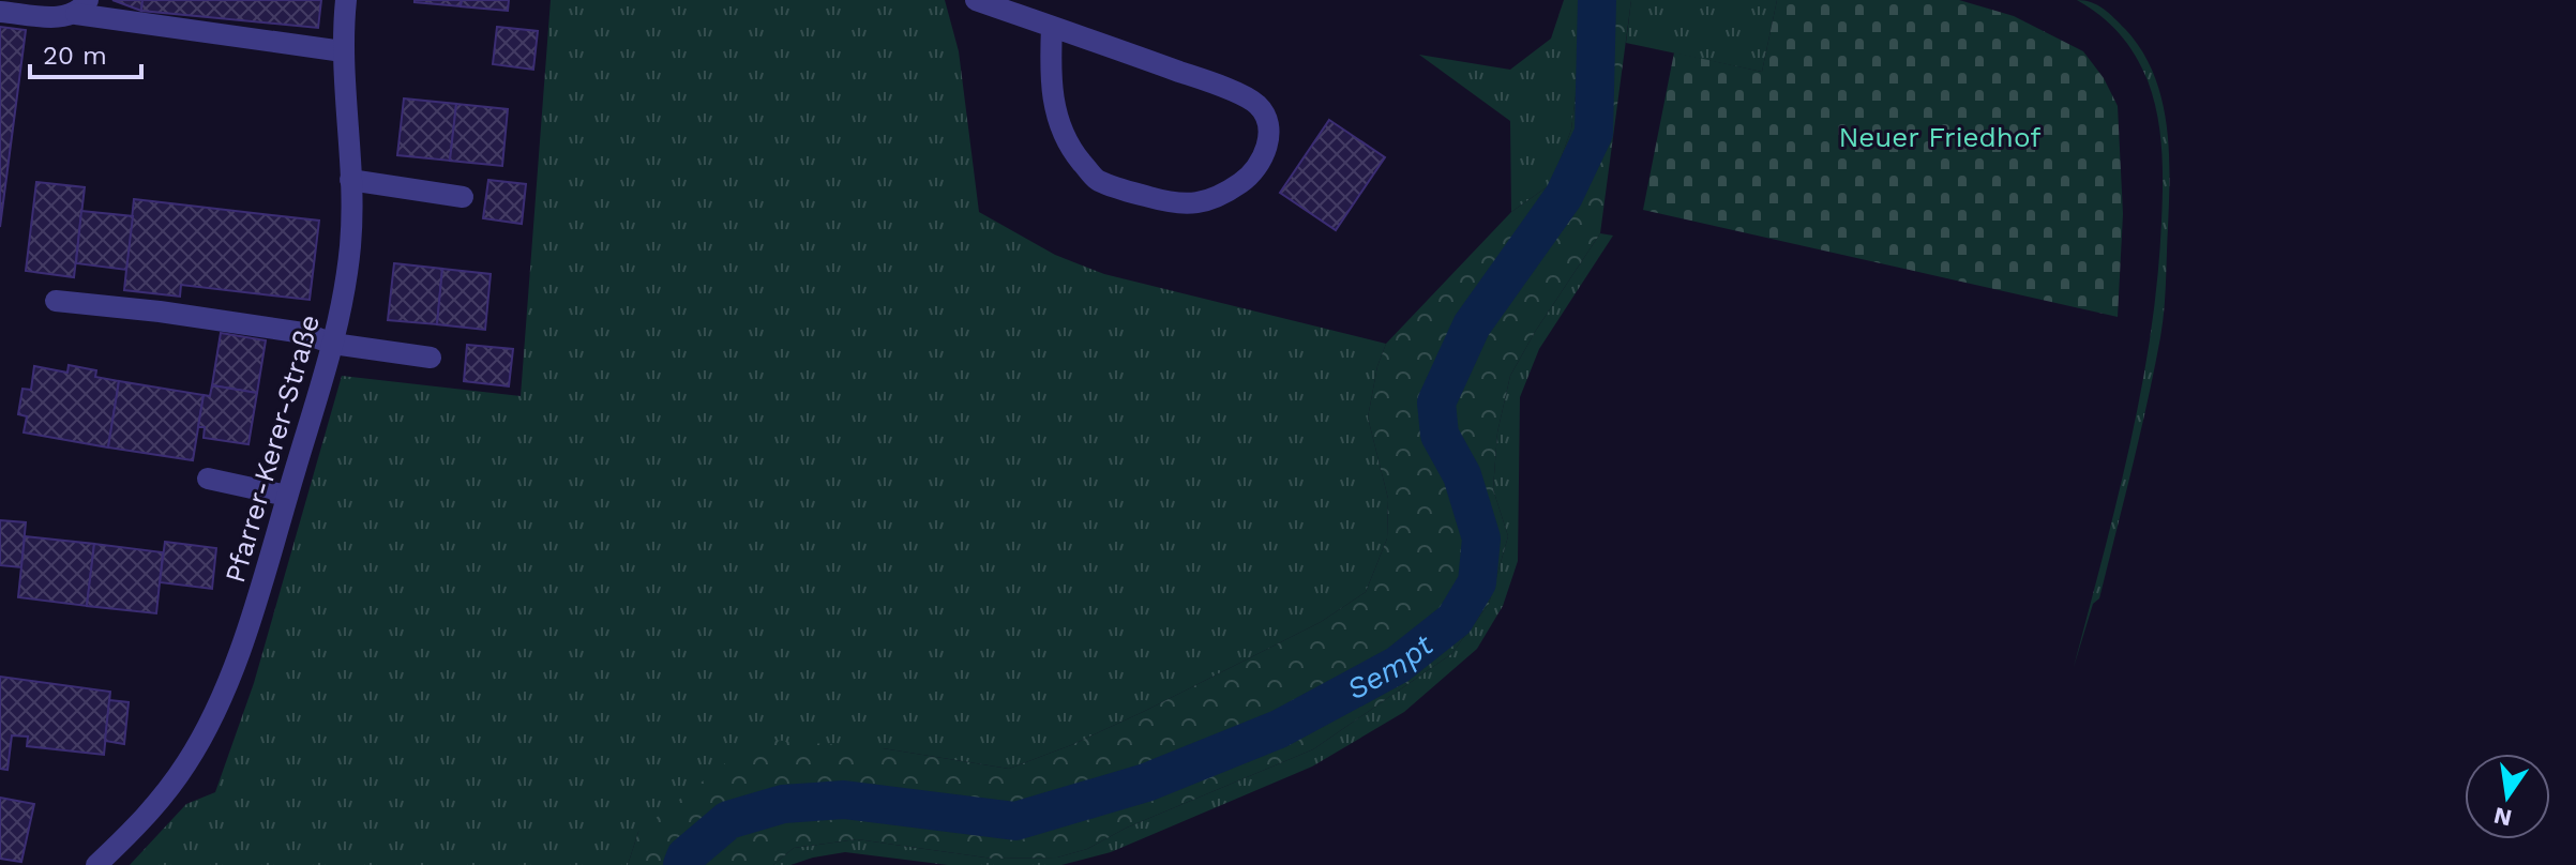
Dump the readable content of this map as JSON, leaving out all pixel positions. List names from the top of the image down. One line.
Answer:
{"streets":{"street":["Pfarrer-Kerer-Straße"]},"water":["Sempt"],"parks":["Neuer Friedhof"],"scale_bar":"20 m","north":"bottom"}
